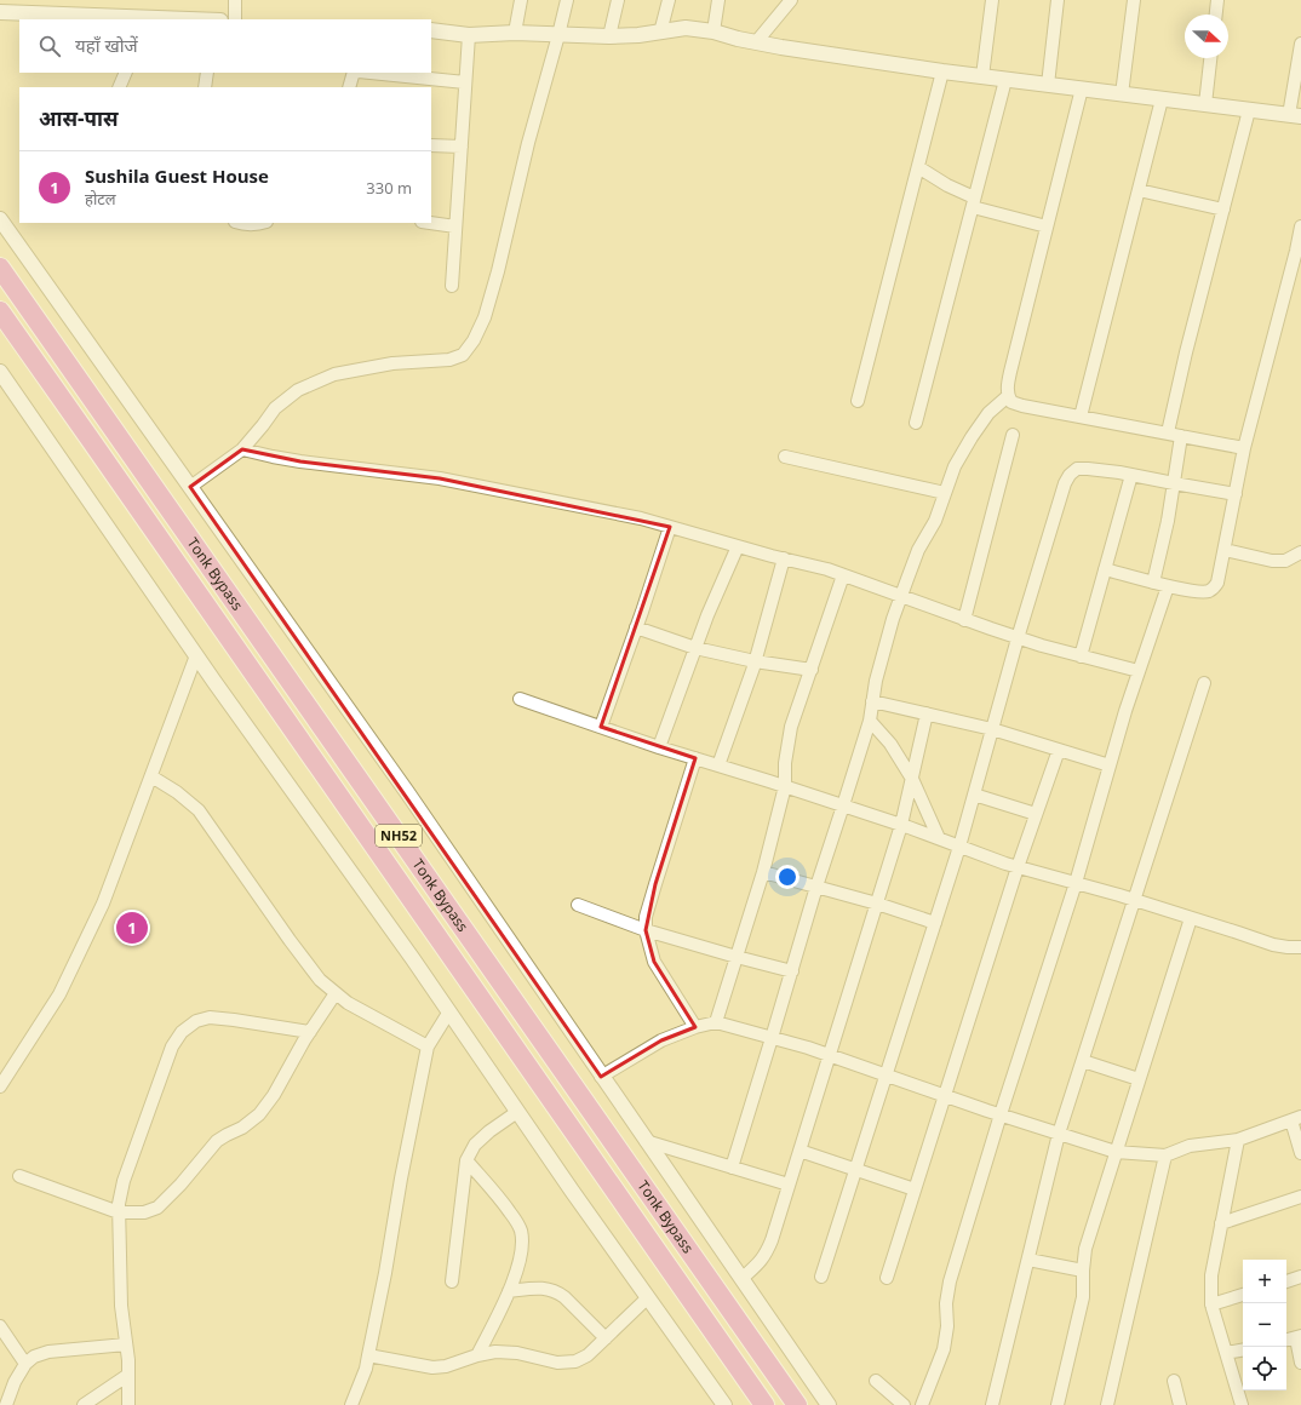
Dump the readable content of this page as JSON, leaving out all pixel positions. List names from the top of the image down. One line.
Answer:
{"streets":{"highway":["Tonk Bypass","NH52"]},"north":"right","page":{"search":"यहाँ खोजें","heading":"आस-पास","list":[{"mark":"1","name":"Sushila Guest House","note":"होटल","value":"330 m"}],"pins":"1","map_buttons":["+","−"]}}
